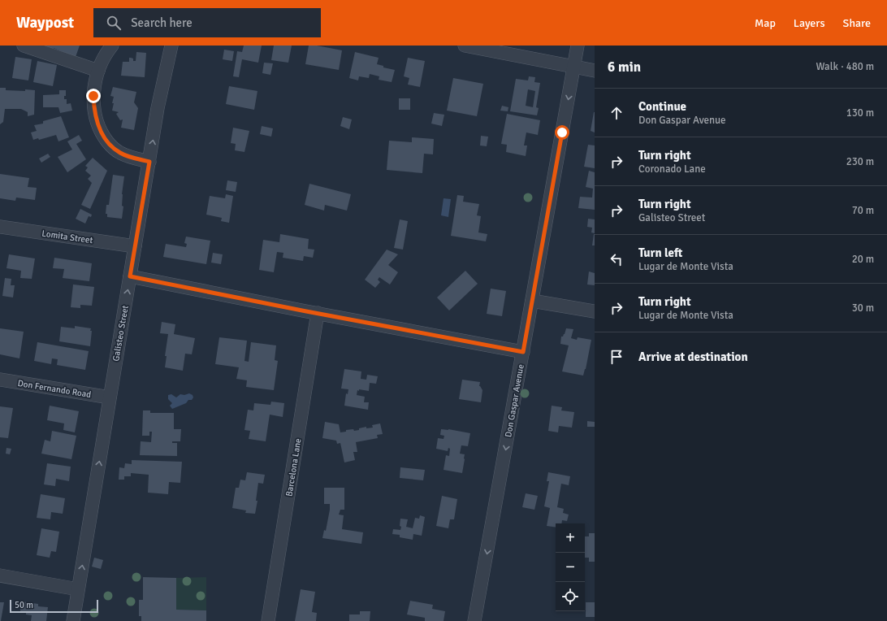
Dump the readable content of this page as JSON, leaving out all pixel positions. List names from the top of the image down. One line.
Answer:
{"streets":{"street":["Lomita Street","Galisteo Street","Don Fernando Road","Don Gaspar Avenue","Barcelona Lane"]},"crossings":[["Lomita Street","Galisteo Street"],["Galisteo Street","Don Fernando Road"]],"one_way":["Galisteo Street","Don Gaspar Avenue"],"scale_bar":"50 m","page":{"header":"Waypost","search":"Search here","nav":["Map","Layers","Share"],"heading":["6 min","Walk · 480 m"],"list":[["Continue","Don Gaspar Avenue","130 m"],["Turn right","Coronado Lane","230 m"],["Turn right","Galisteo Street","70 m"],["Turn left","Lugar de Monte Vista","20 m"],["Turn right","Lugar de Monte Vista","30 m"],"Arrive at destination"],"map_buttons":["+","−"],"scale":"50 m"}}
